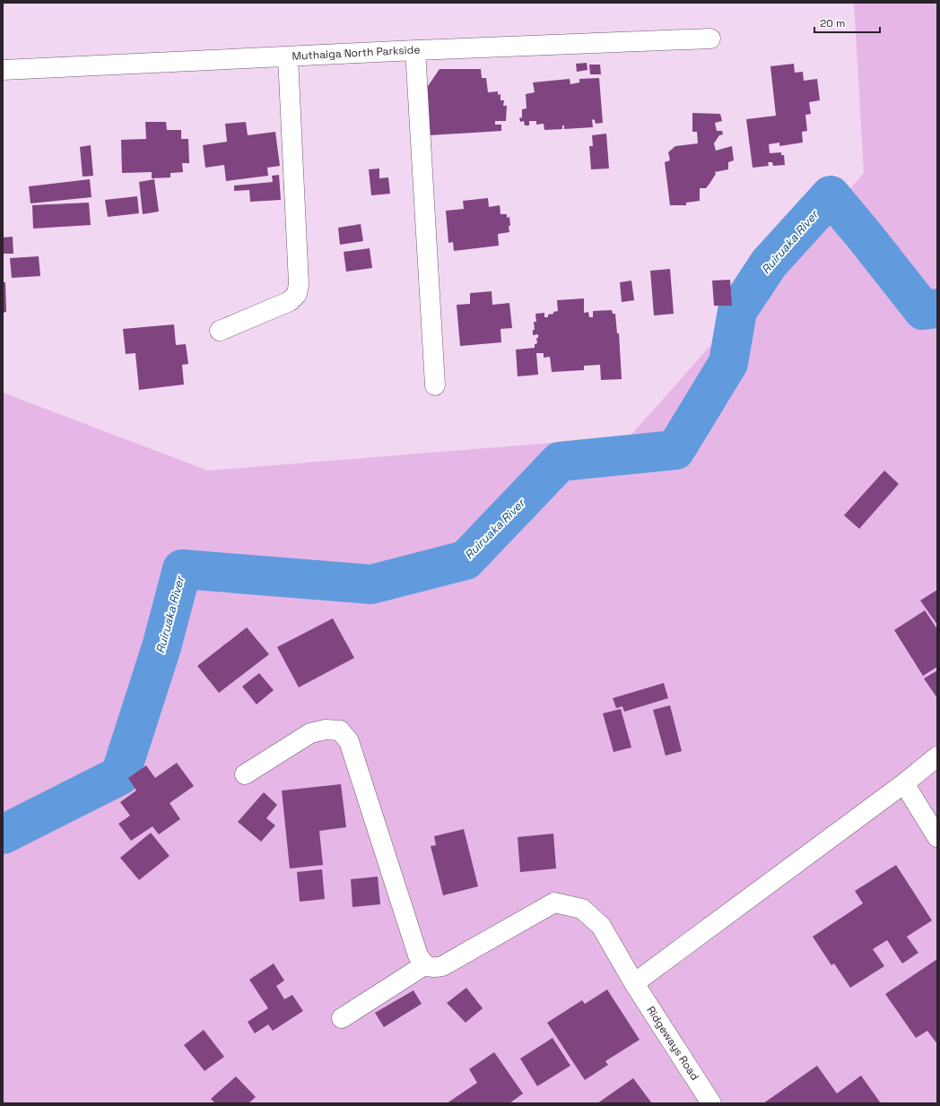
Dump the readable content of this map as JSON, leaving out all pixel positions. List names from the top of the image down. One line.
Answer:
{"streets":{"street":["Muthaiga North Parkside","Ridgeways Road"]},"water":["Ruiruaka River"],"scale_bar":"20 m"}
